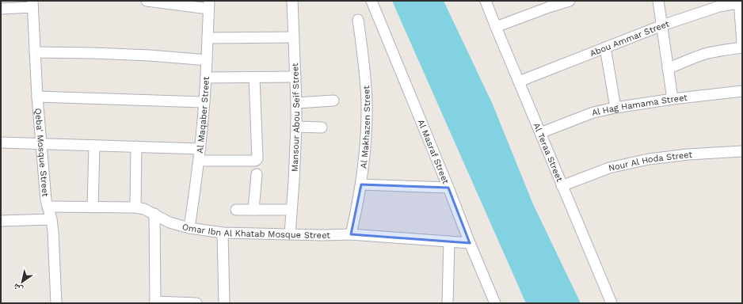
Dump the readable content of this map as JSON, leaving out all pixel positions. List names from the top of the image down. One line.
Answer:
{"streets":{"street":["Abou Ammar Street","Al Hag Hamama Street","Al Maqaber Street","Mansour Abou Seif Street","Al Makhazen Street","Al Masraf Street","Al Teraa Street","Qeba' Mosque Street","Nour Al Hoda Street","Omar Ibn Al Khatab Mosque Street"]},"crossings":[["Abou Ammar Street","Al Teraa Street"],["Al Hag Hamama Street","Al Teraa Street"],["Al Maqaber Street","Omar Ibn Al Khatab Mosque Street"],["Mansour Abou Seif Street","Omar Ibn Al Khatab Mosque Street"],["Al Makhazen Street","Omar Ibn Al Khatab Mosque Street"],["Al Masraf Street","Omar Ibn Al Khatab Mosque Street"],["Al Teraa Street","Nour Al Hoda Street"],["Qeba' Mosque Street","Omar Ibn Al Khatab Mosque Street"]],"north":"bottom left"}
